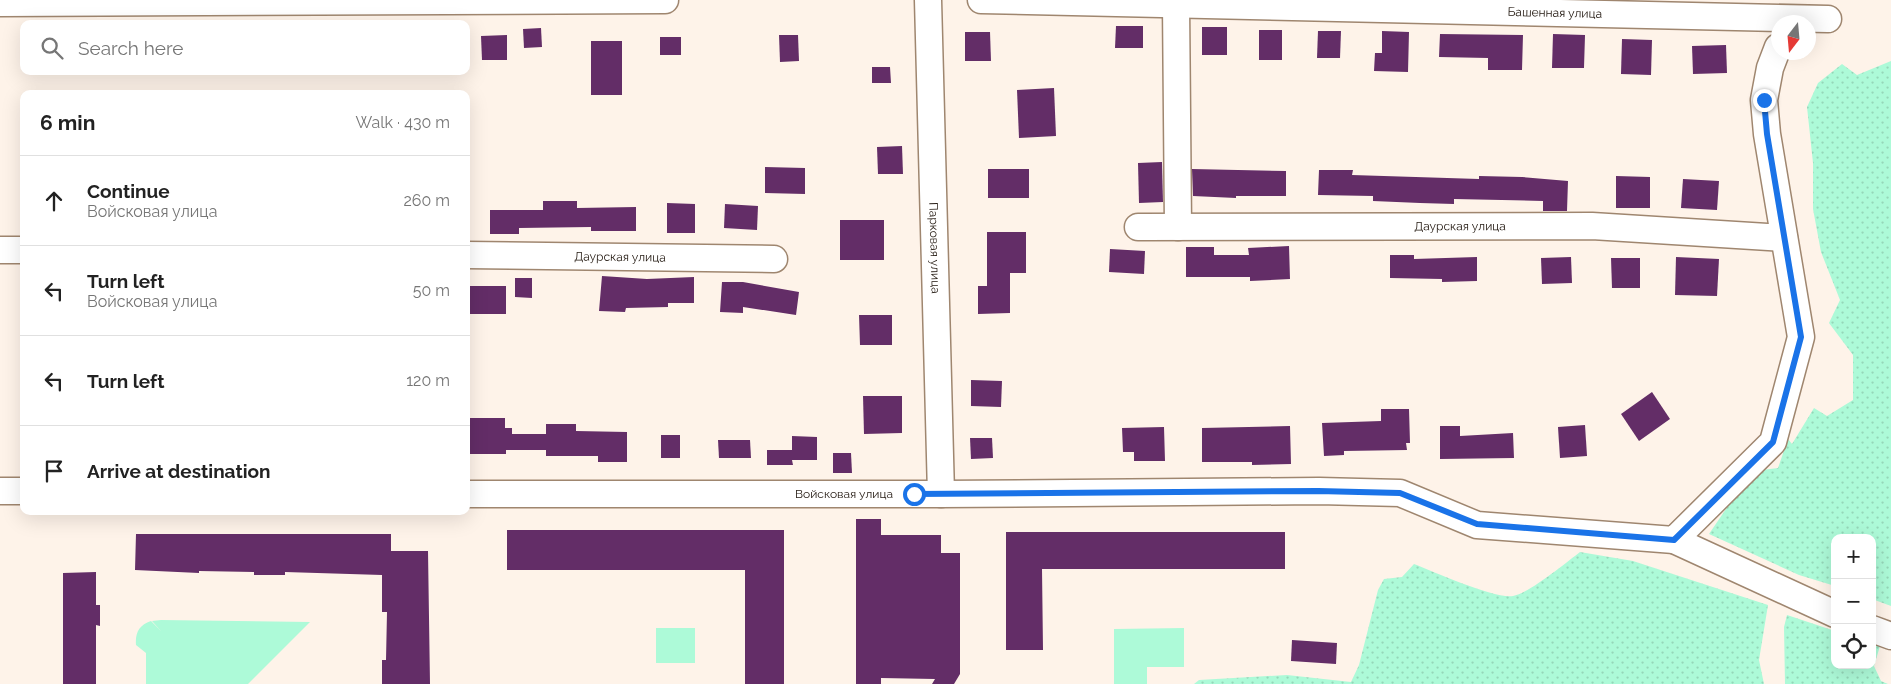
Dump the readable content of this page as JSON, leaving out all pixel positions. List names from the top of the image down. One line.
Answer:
{"streets":{"street":["Башенная улица","Даурская улица","Парковая улица","Войсковая улица"]},"crossings":[["Парковая улица","Войсковая улица"]],"north":"bottom","page":{"search":"Search here","heading":["6 min","Walk · 430 m"],"list":[["Continue","Войсковая улица","260 m"],["Turn left","Войсковая улица","50 m"],["Turn left","120 m"],"Arrive at destination"],"map_buttons":["+","−"]}}
